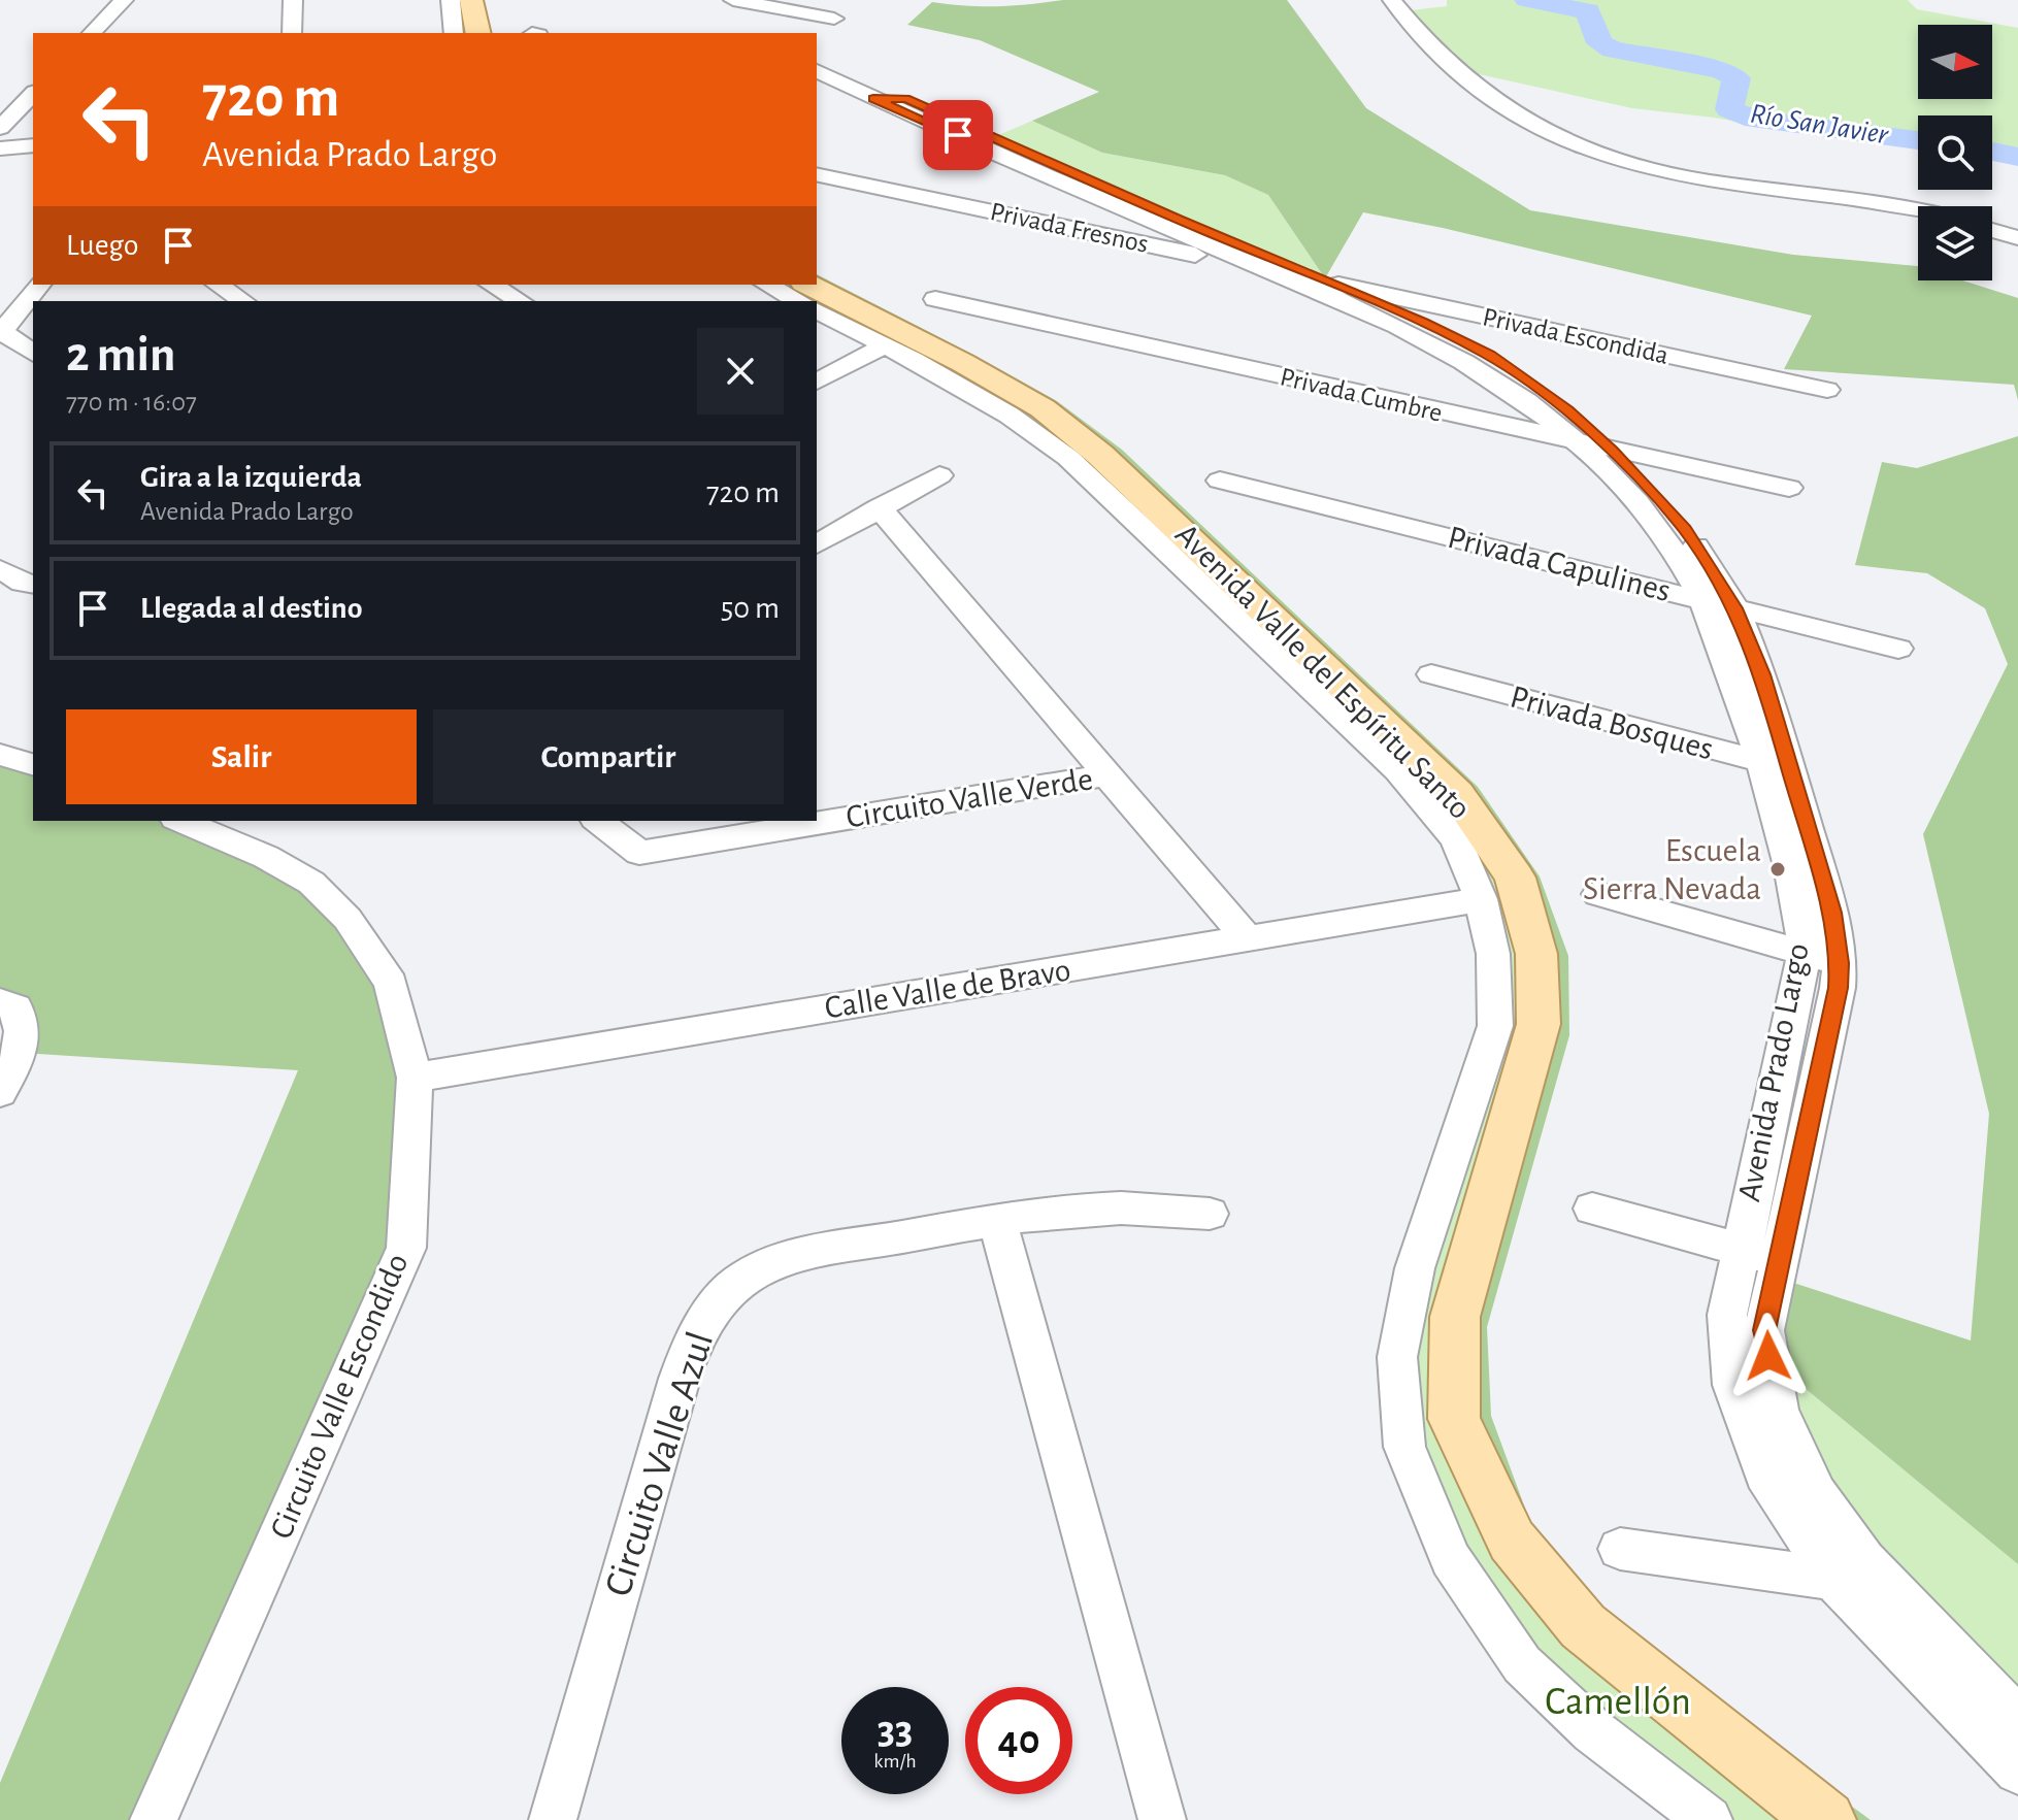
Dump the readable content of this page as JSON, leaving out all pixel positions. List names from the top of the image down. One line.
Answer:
{"streets":{"main road":["Avenida Valle del Espíritu Santo"],"street":["Privada Fresnos","Privada Escondida","Privada Cumbre","Privada Capulines","Privada Bosques","Circuito Valle Verde","Calle Valle de Bravo","Avenida Prado Largo","Circuito Valle Escondido","Circuito Valle Azul"]},"crossings":[["Privada Fresnos","Privada Escondida"],["Privada Fresnos","Avenida Prado Largo"],["Privada Escondida","Avenida Prado Largo"],["Privada Cumbre","Avenida Prado Largo"],["Privada Capulines","Avenida Prado Largo"],["Privada Bosques","Avenida Prado Largo"],["Circuito Valle Verde","Calle Valle de Bravo"],["Calle Valle de Bravo","Circuito Valle Escondido"]],"water":["Río San Javier"],"parks":["Camellón"],"places":["Escuela Sierra Nevada"],"north":"right","page":{"turn":["720 m","Avenida Prado Largo"],"then":"Luego","heading":["2 min","770 m · 16:07"],"list":[{"name":"Gira a la izquierda","note":"Avenida Prado Largo","value":"720 m"},{"name":"Llegada al destino","value":"50 m"}],"buttons":["Salir","Compartir"],"speed":"33 km/h","limit":"40"}}
